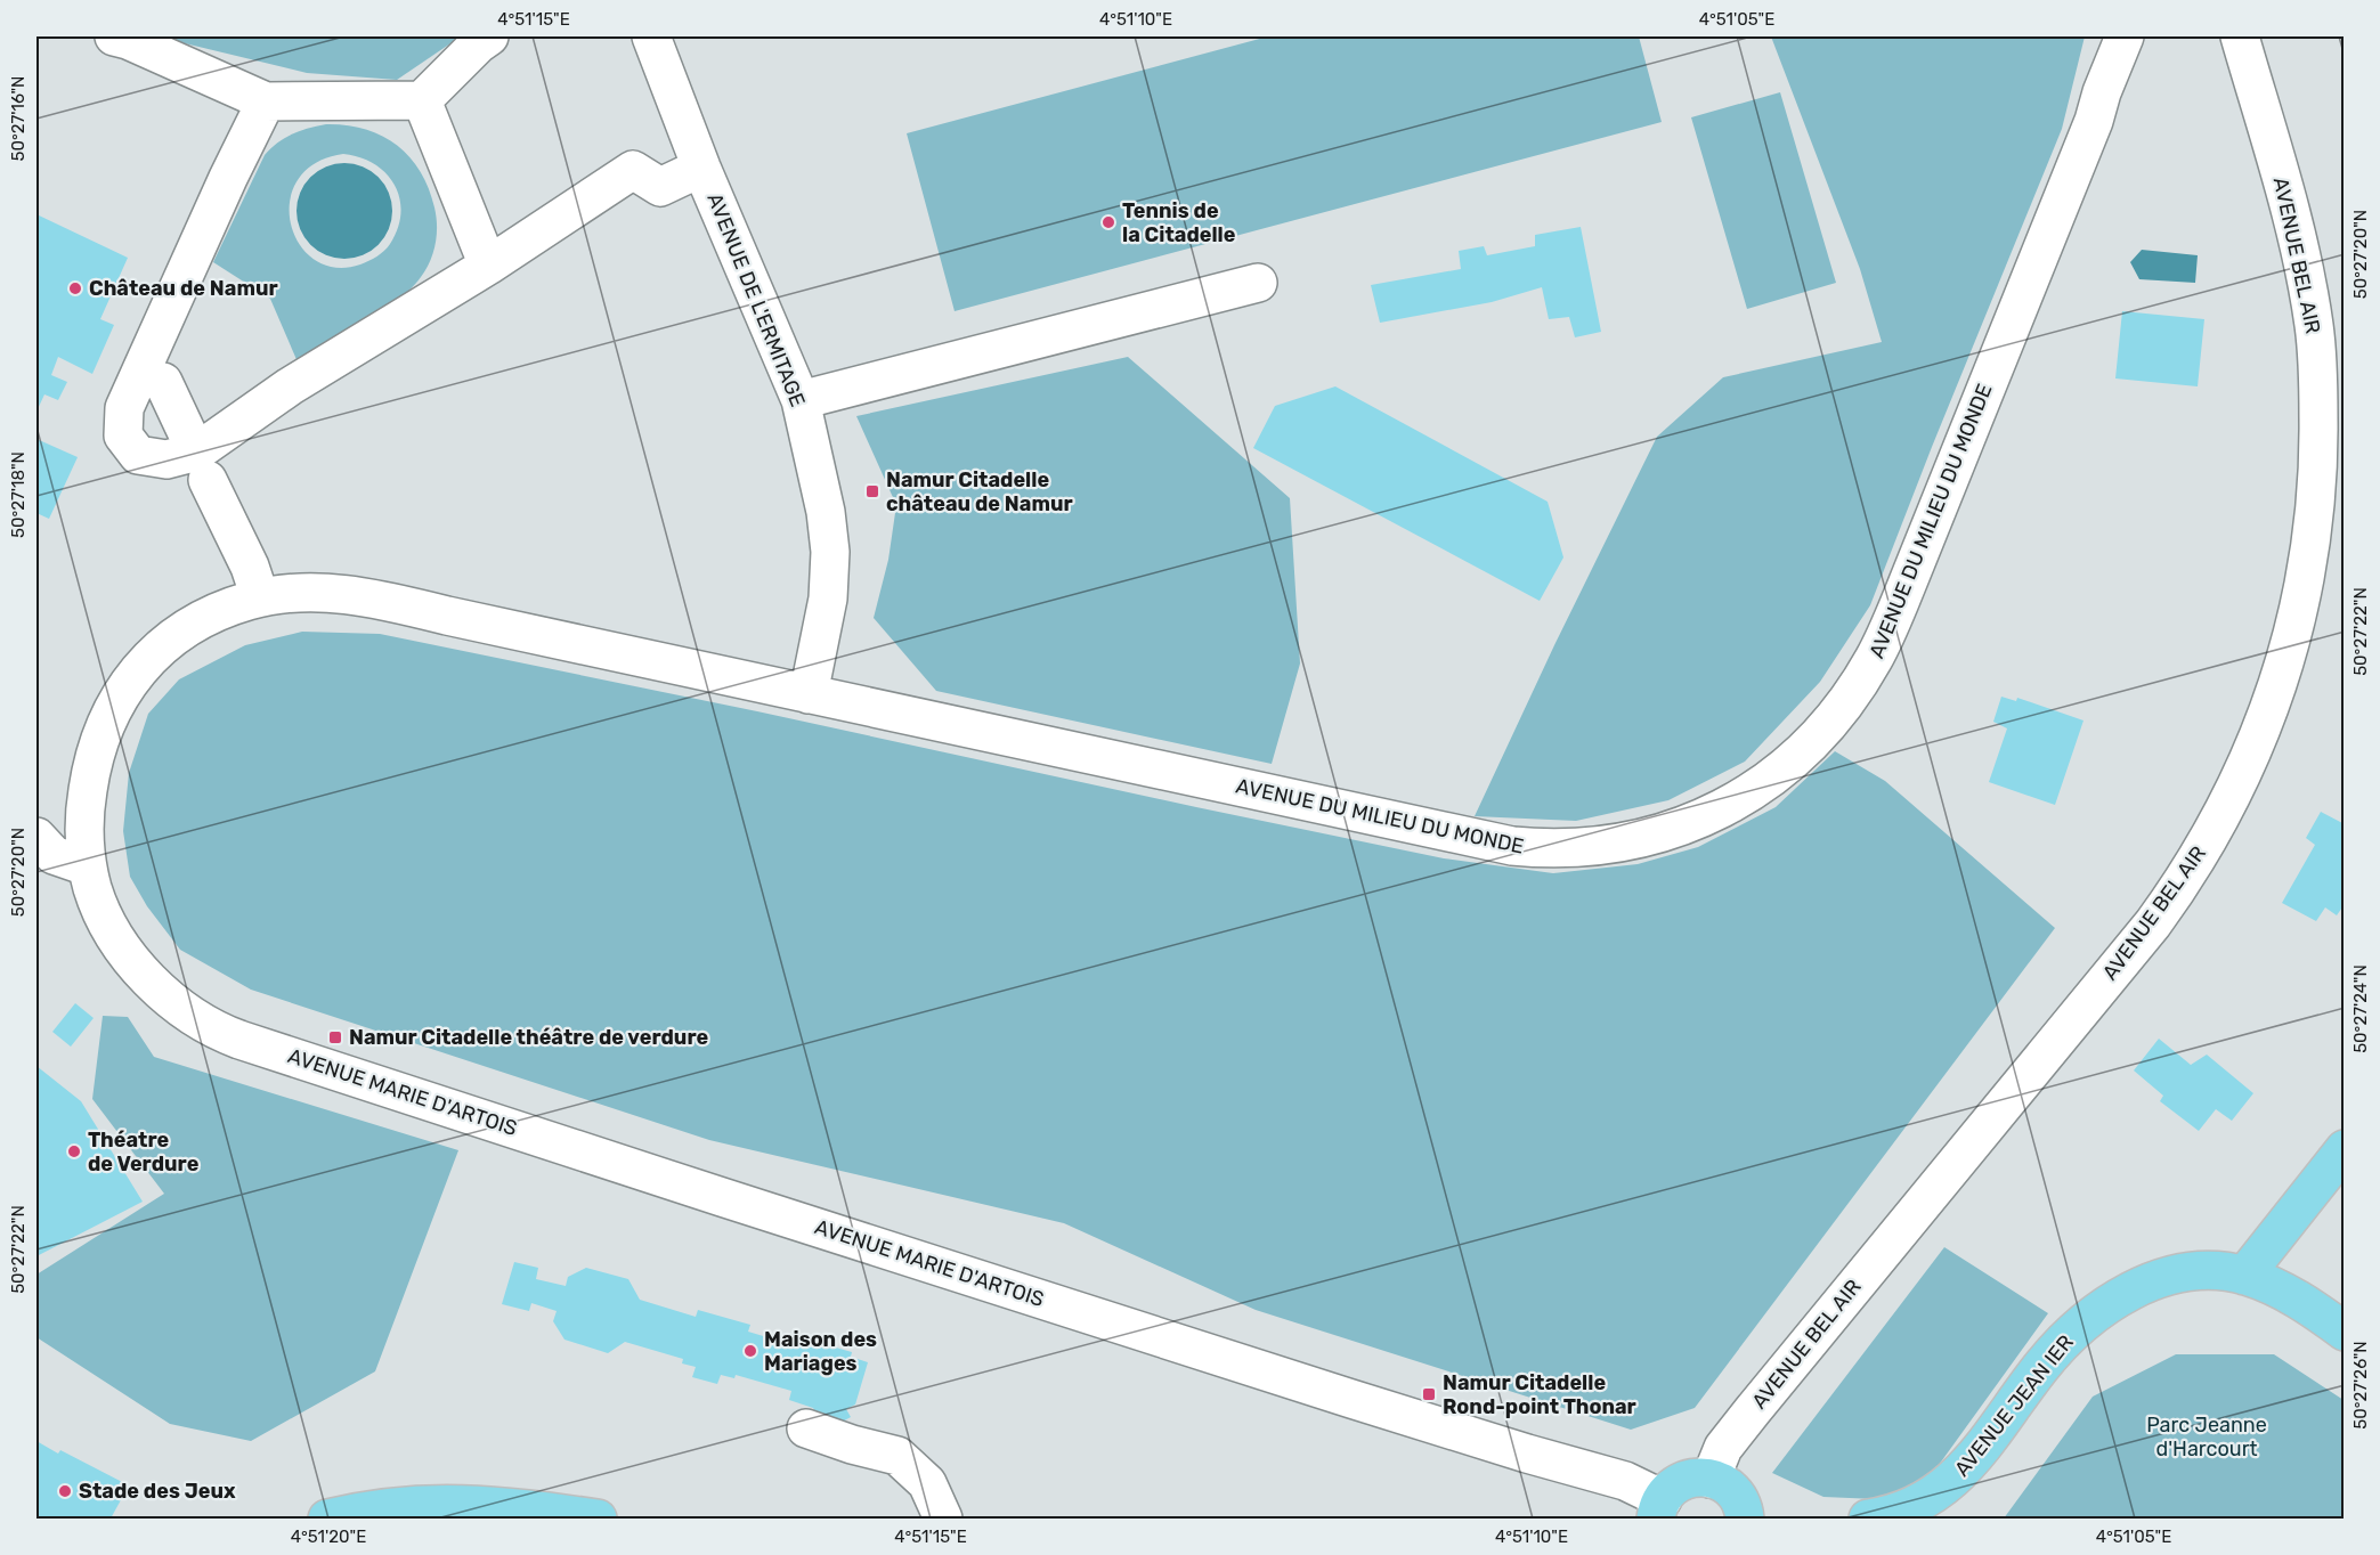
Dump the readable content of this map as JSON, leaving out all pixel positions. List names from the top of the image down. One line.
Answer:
{"streets":{"main road":["AVENUE JEAN IER"],"street":["AVENUE BEL AIR","AVENUE DE L'ERMITAGE","AVENUE DU MILIEU DU MONDE","AVENUE MARIE D'ARTOIS"]},"crossings":[["AVENUE DE L'ERMITAGE","AVENUE DU MILIEU DU MONDE"],["AVENUE DE L'ERMITAGE","AVENUE MARIE D'ARTOIS"],["AVENUE DU MILIEU DU MONDE","AVENUE MARIE D'ARTOIS"]],"parks":["Parc Jeanne d'Harcourt"],"places":{"other":["Tennis de la Citadelle","Château de Namur","Théatre de Verdure","Maison des Mariages","Stade des Jeux"],"transit":["Namur Citadelle château de Namur","Namur Citadelle théâtre de verdure","Namur Citadelle Rond-point Thonar"]},"coordinates":["4°51'15\"E","4°51'10\"E","4°51'05\"E","50°27'16\"N","50°27'20\"N","50°27'18\"N","50°27'22\"N","50°27'24\"N","50°27'26\"N","4°51'20\"E"]}
